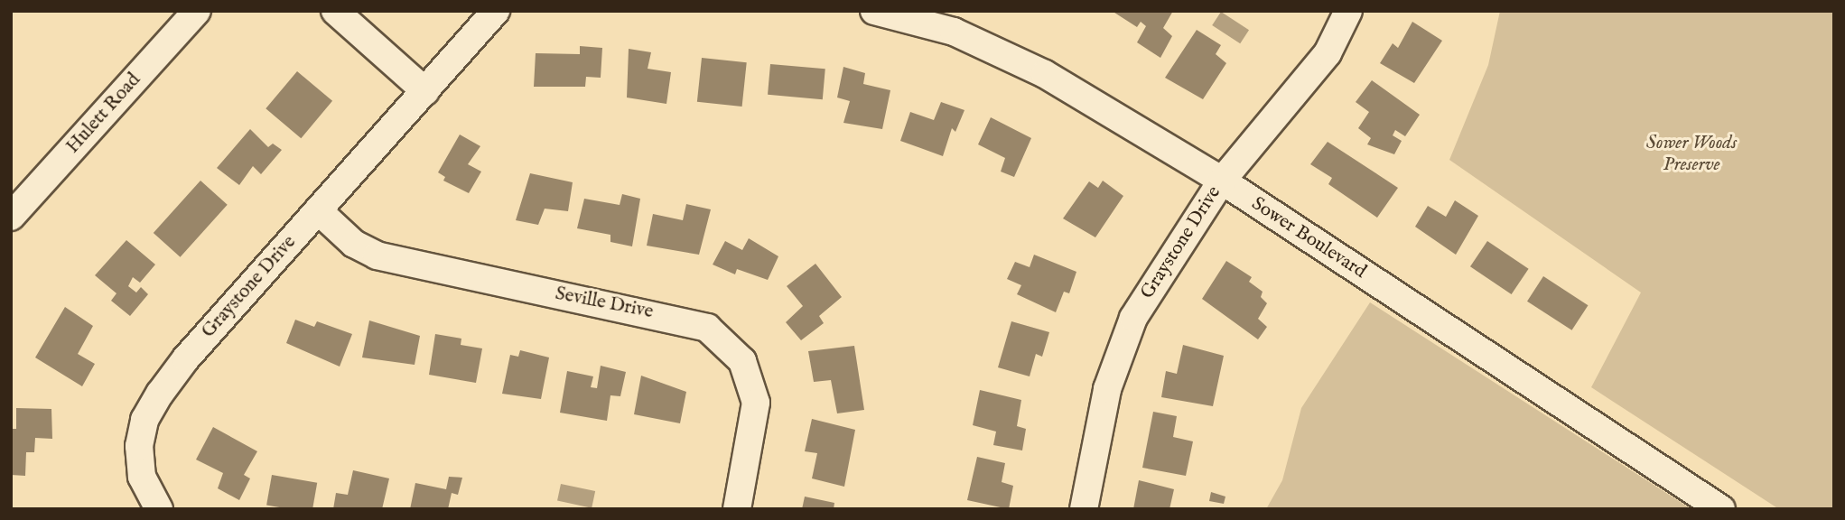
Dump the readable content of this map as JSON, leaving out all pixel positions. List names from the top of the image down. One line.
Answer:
{"streets":{"street":["Hulett Road","Sower Boulevard","Graystone Drive","Seville Drive"]},"crossings":[["Sower Boulevard","Graystone Drive"],["Graystone Drive","Seville Drive"]],"parks":["Sower Woods Preserve"]}
